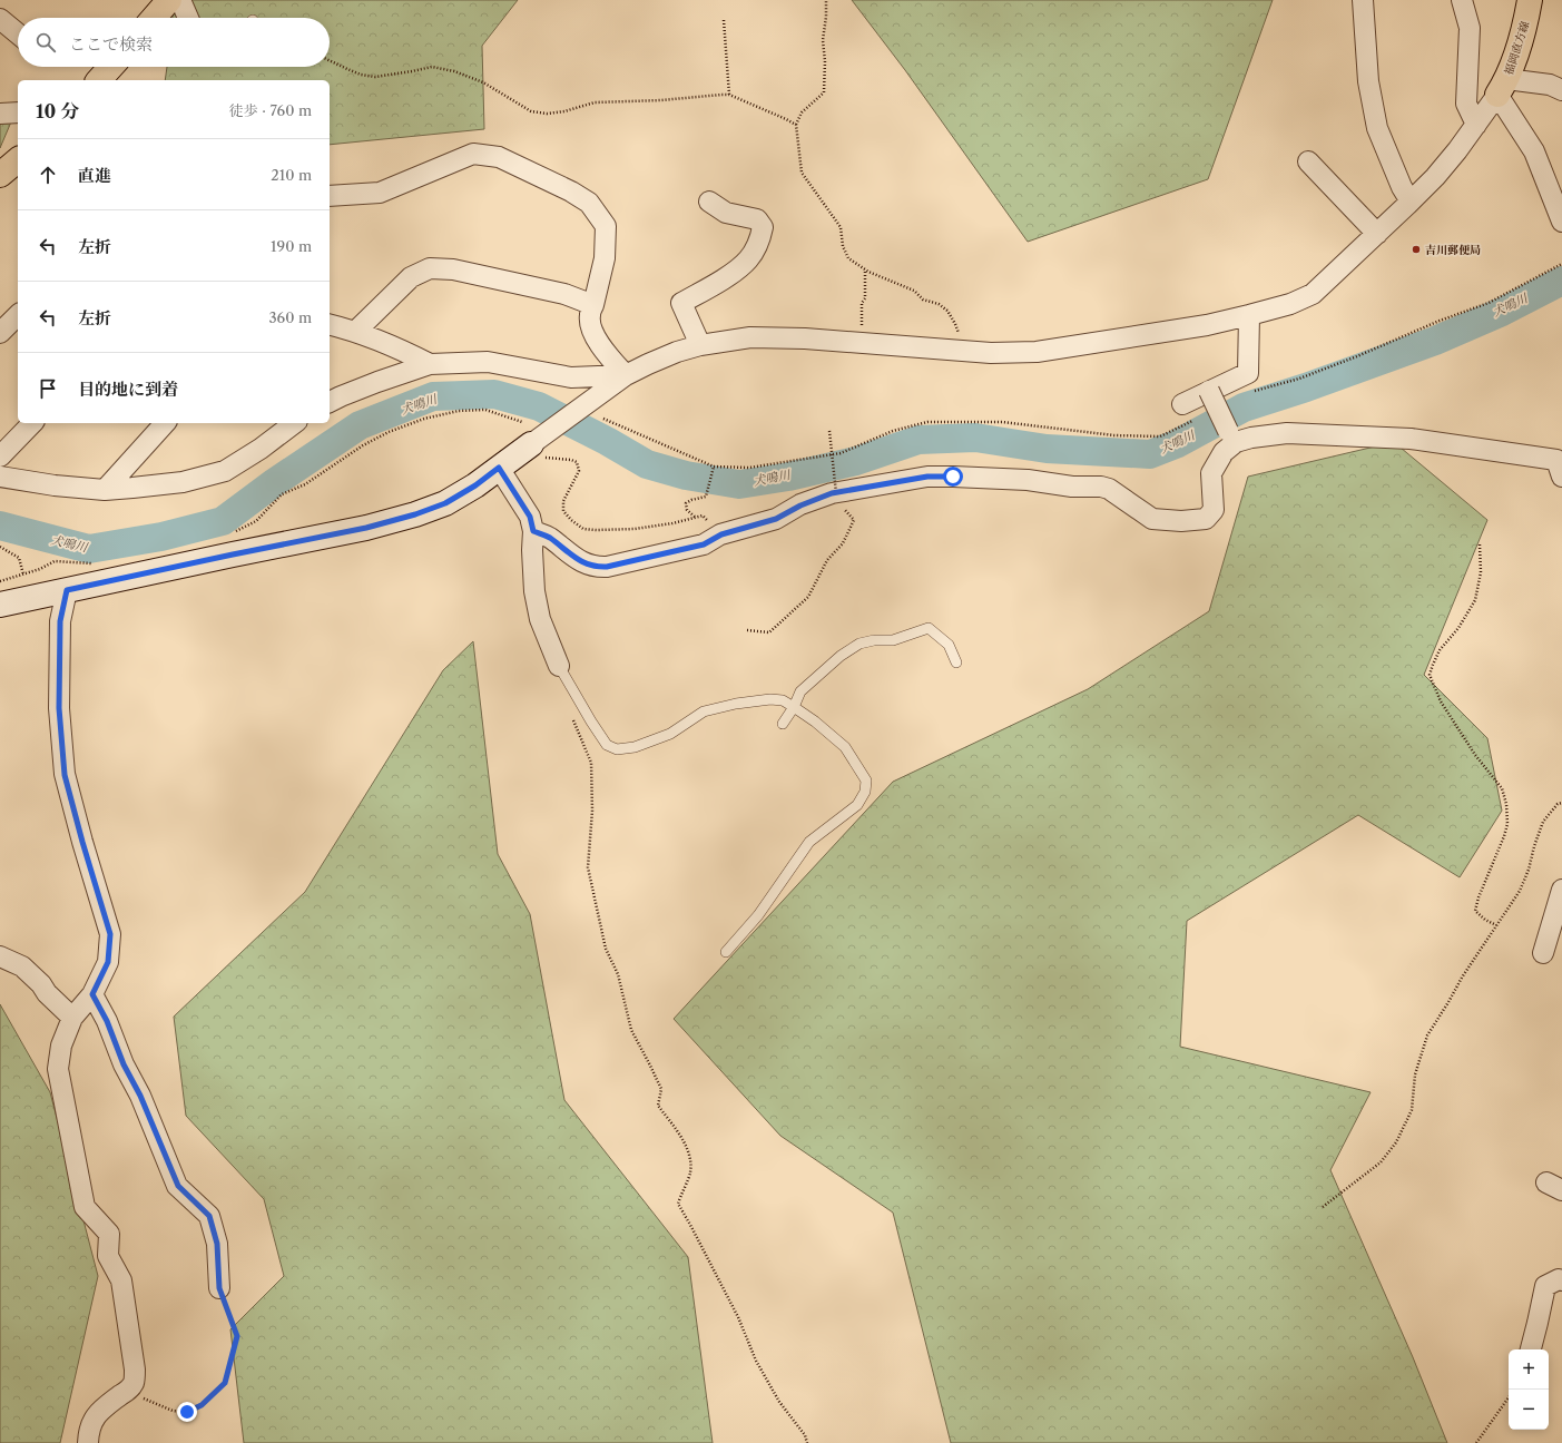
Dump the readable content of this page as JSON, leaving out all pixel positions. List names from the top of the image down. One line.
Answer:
{"streets":{"main road":["福岡直方線"]},"water":["犬鳴川"],"places":["吉川郵便局"],"page":{"search":"ここで検索","heading":["10 分","徒歩 · 760 m"],"list":[["直進","210 m"],["左折","190 m"],["左折","360 m"],"目的地に到着"],"map_buttons":["+","−"]}}
